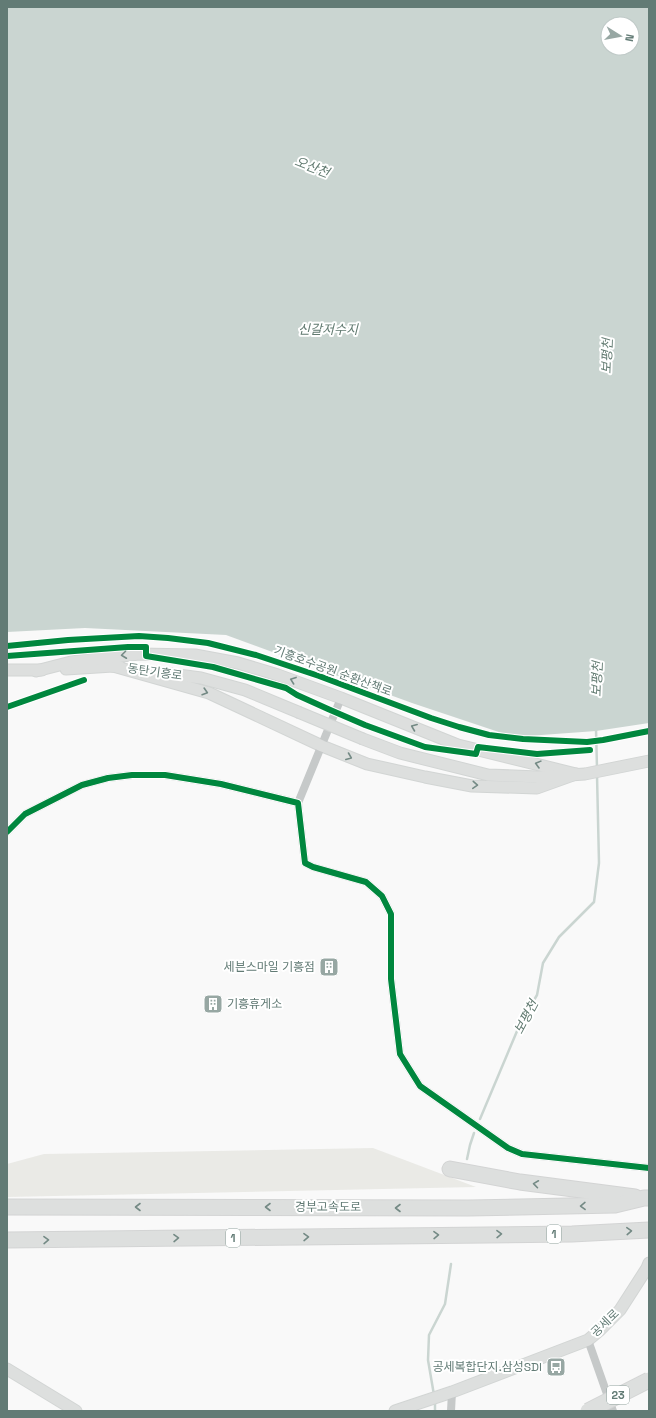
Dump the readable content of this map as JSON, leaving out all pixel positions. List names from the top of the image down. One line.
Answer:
{"streets":{"highway":["경부고속도로","1","23"],"main road":["동탄기흥로","공세로"],"cycle path":["기흥호수공원 순환산책로"]},"water":["오산천","신갈저수지","보평천"],"places":{"building":["세븐스마일 기흥점","기흥휴게소"],"bus stop":["공세복합단지.삼성SDI"]},"north":"right"}
